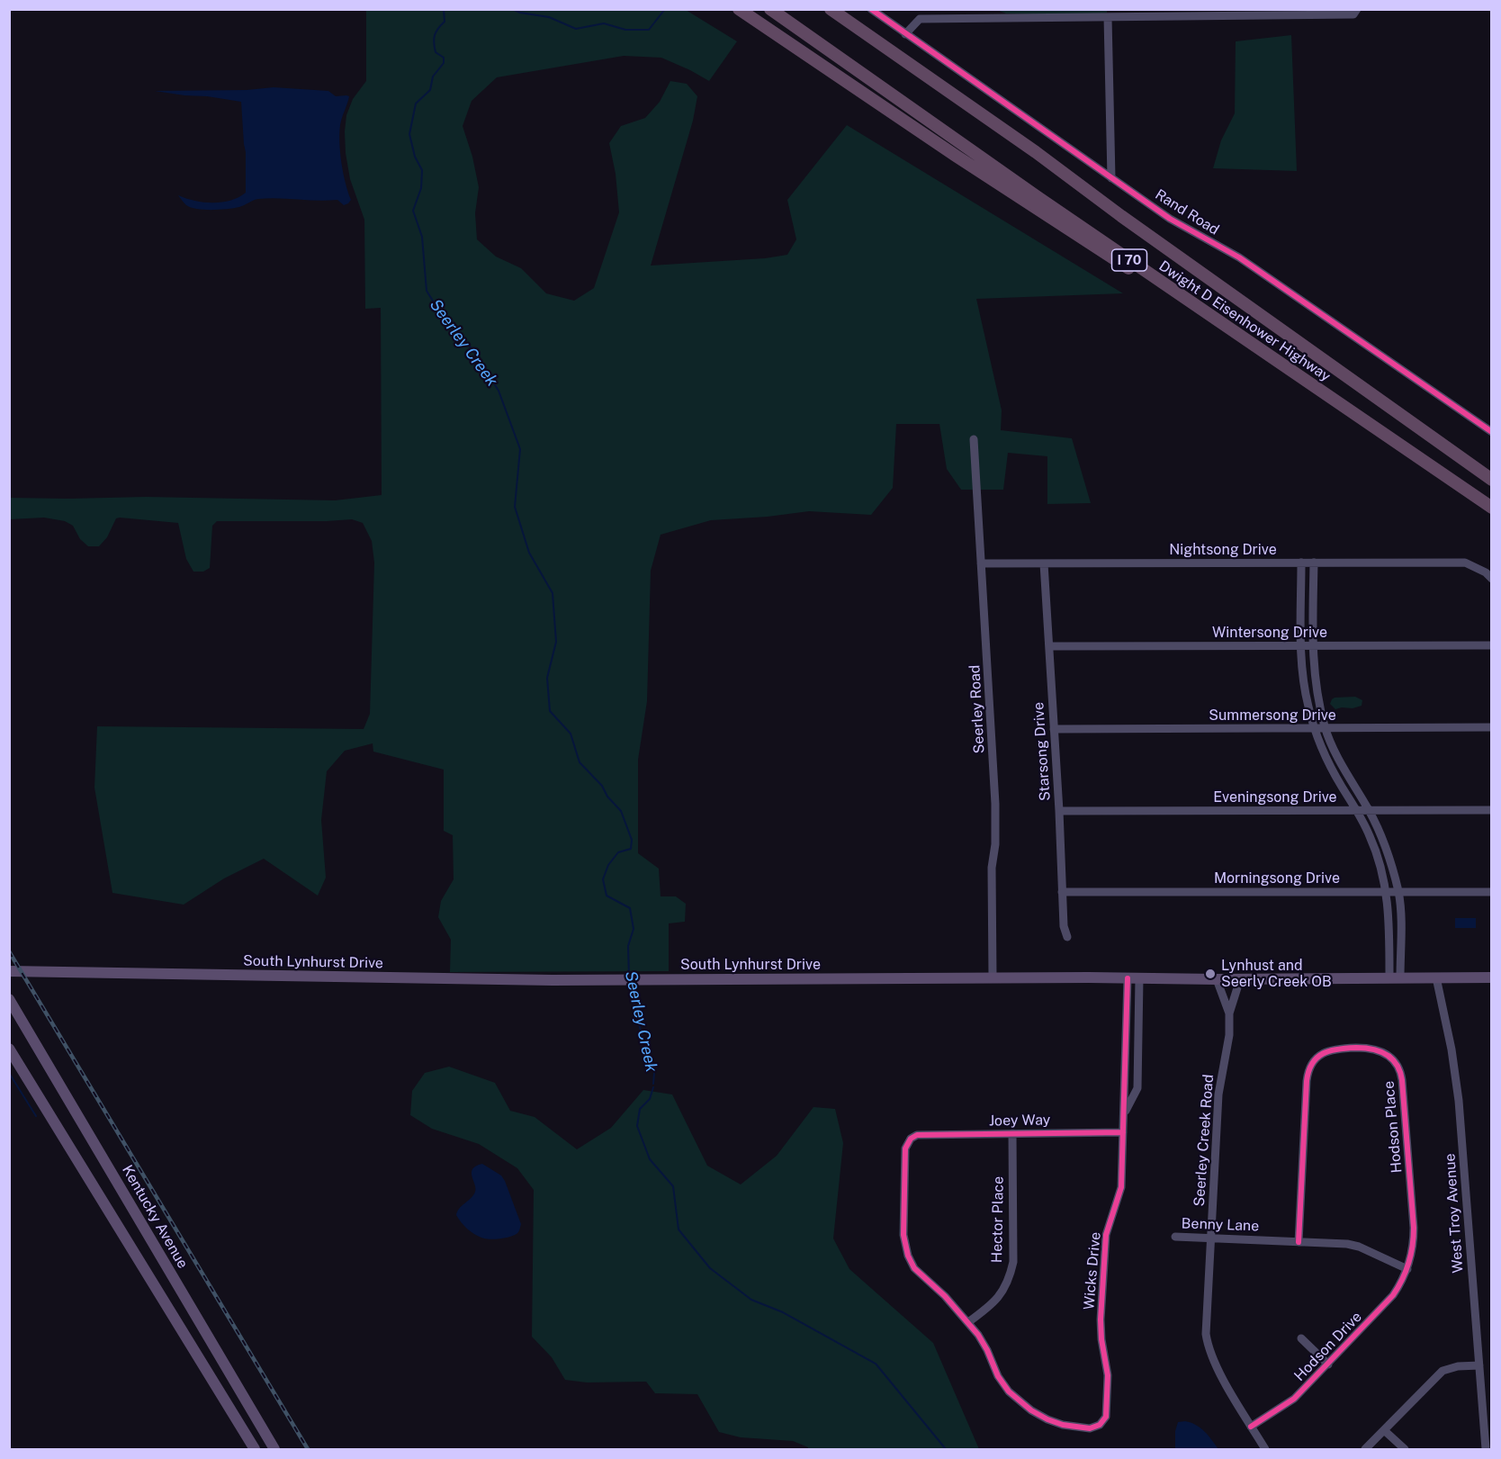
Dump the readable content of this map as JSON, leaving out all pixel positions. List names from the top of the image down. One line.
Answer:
{"streets":{"highway":["I 70","Dwight D Eisenhower Highway"],"main road":["South Lynhurst Drive","Kentucky Avenue"],"street":["Rand Road","Nightsong Drive","Wintersong Drive","Seerley Road","Summersong Drive","Starsong Drive","Eveningsong Drive","Morningsong Drive","Joey Way","Hodson Place","Seerley Creek Road","West Troy Avenue","Hector Place","Benny Lane","Wicks Drive","Hodson Drive"]},"crossings":[["Nightsong Drive","Seerley Road"],["Nightsong Drive","Starsong Drive"],["Wintersong Drive","Starsong Drive"],["Seerley Road","South Lynhurst Drive"],["Summersong Drive","Starsong Drive"],["Starsong Drive","Eveningsong Drive"],["Starsong Drive","Morningsong Drive"],["South Lynhurst Drive","Seerley Creek Road"],["South Lynhurst Drive","West Troy Avenue"],["South Lynhurst Drive","Wicks Drive"],["Joey Way","Hector Place"],["Joey Way","Wicks Drive"],["Hodson Place","Benny Lane"],["Hodson Place","Hodson Drive"],["Seerley Creek Road","Benny Lane"],["Seerley Creek Road","Hodson Drive"],["Hector Place","Wicks Drive"],["Benny Lane","Hodson Drive"]],"water":["Seerley Creek"],"places":["Lynhust and Seerly Creek OB"]}
